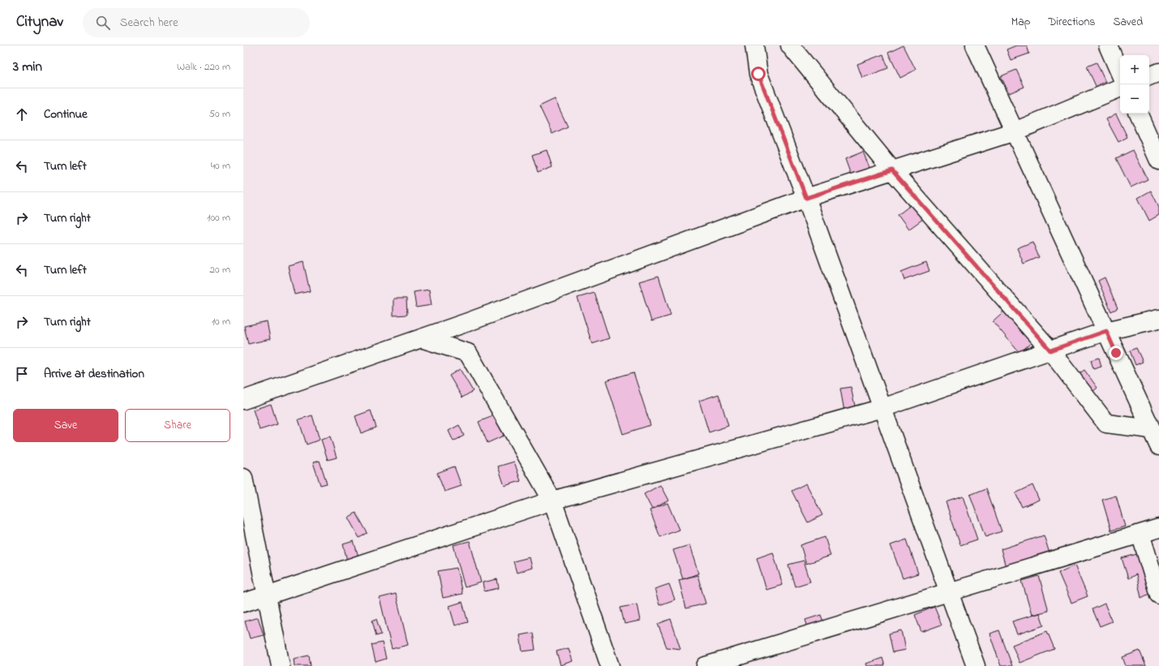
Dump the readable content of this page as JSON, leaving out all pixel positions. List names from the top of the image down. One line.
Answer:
{"page":{"header":"Citynav","search":"Search here","nav":["Map","Directions","Saved"],"heading":["3 min","Walk · 220 m"],"map_buttons":["+","−"],"list":[["Continue","50 m"],["Turn left","40 m"],["Turn right","100 m"],["Turn left","20 m"],["Turn right","10 m"],"Arrive at destination"],"buttons":["Save","Share"]}}
